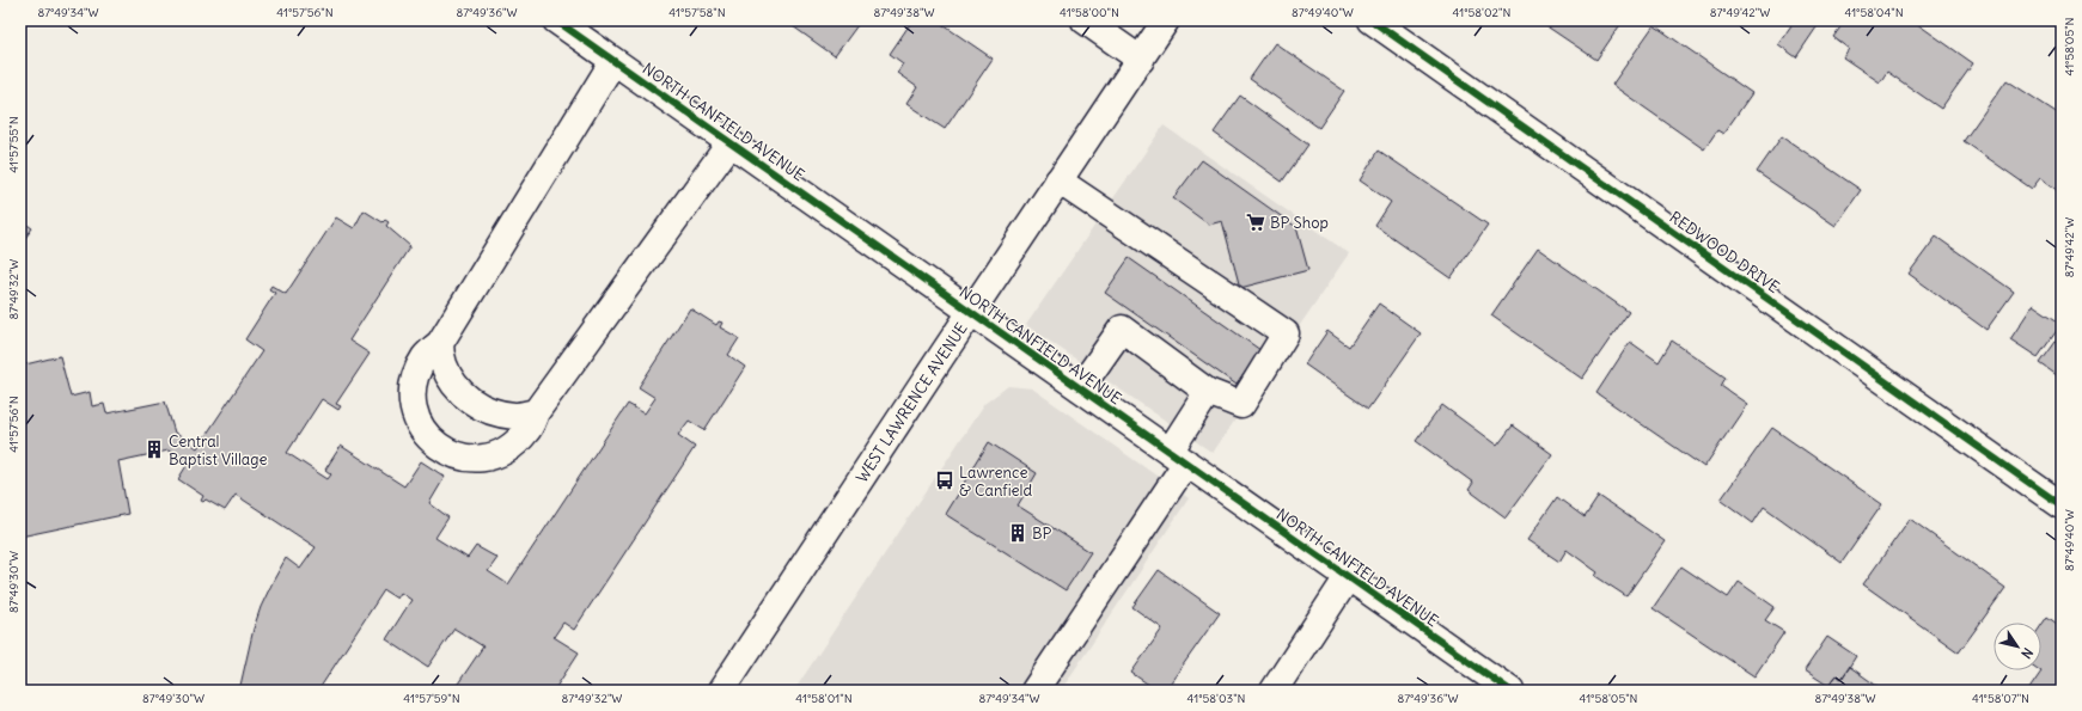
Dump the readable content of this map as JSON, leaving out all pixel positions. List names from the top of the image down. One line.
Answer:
{"streets":{"street":["NORTH CANFIELD AVENUE","REDWOOD DRIVE","WEST LAWRENCE AVENUE"]},"crossings":[["NORTH CANFIELD AVENUE","WEST LAWRENCE AVENUE"]],"places":{"supermarket":["BP Shop"],"building":["Central Baptist Village","BP"],"bus stop":["Lawrence & Canfield"]},"north":"bottom right","coordinates":["87°49'34\"W","41°57'56\"N","87°49'36\"W","41°57'58\"N","87°49'38\"W","41°58'00\"N","87°49'40\"W","41°58'02\"N","87°49'42\"W","41°58'04\"N","41°58'05\"N","41°57'55\"N","87°49'32\"W","87°49'30\"W","41°57'59\"N","41°58'01\"N","41°58'03\"N","41°58'07\"N"]}
